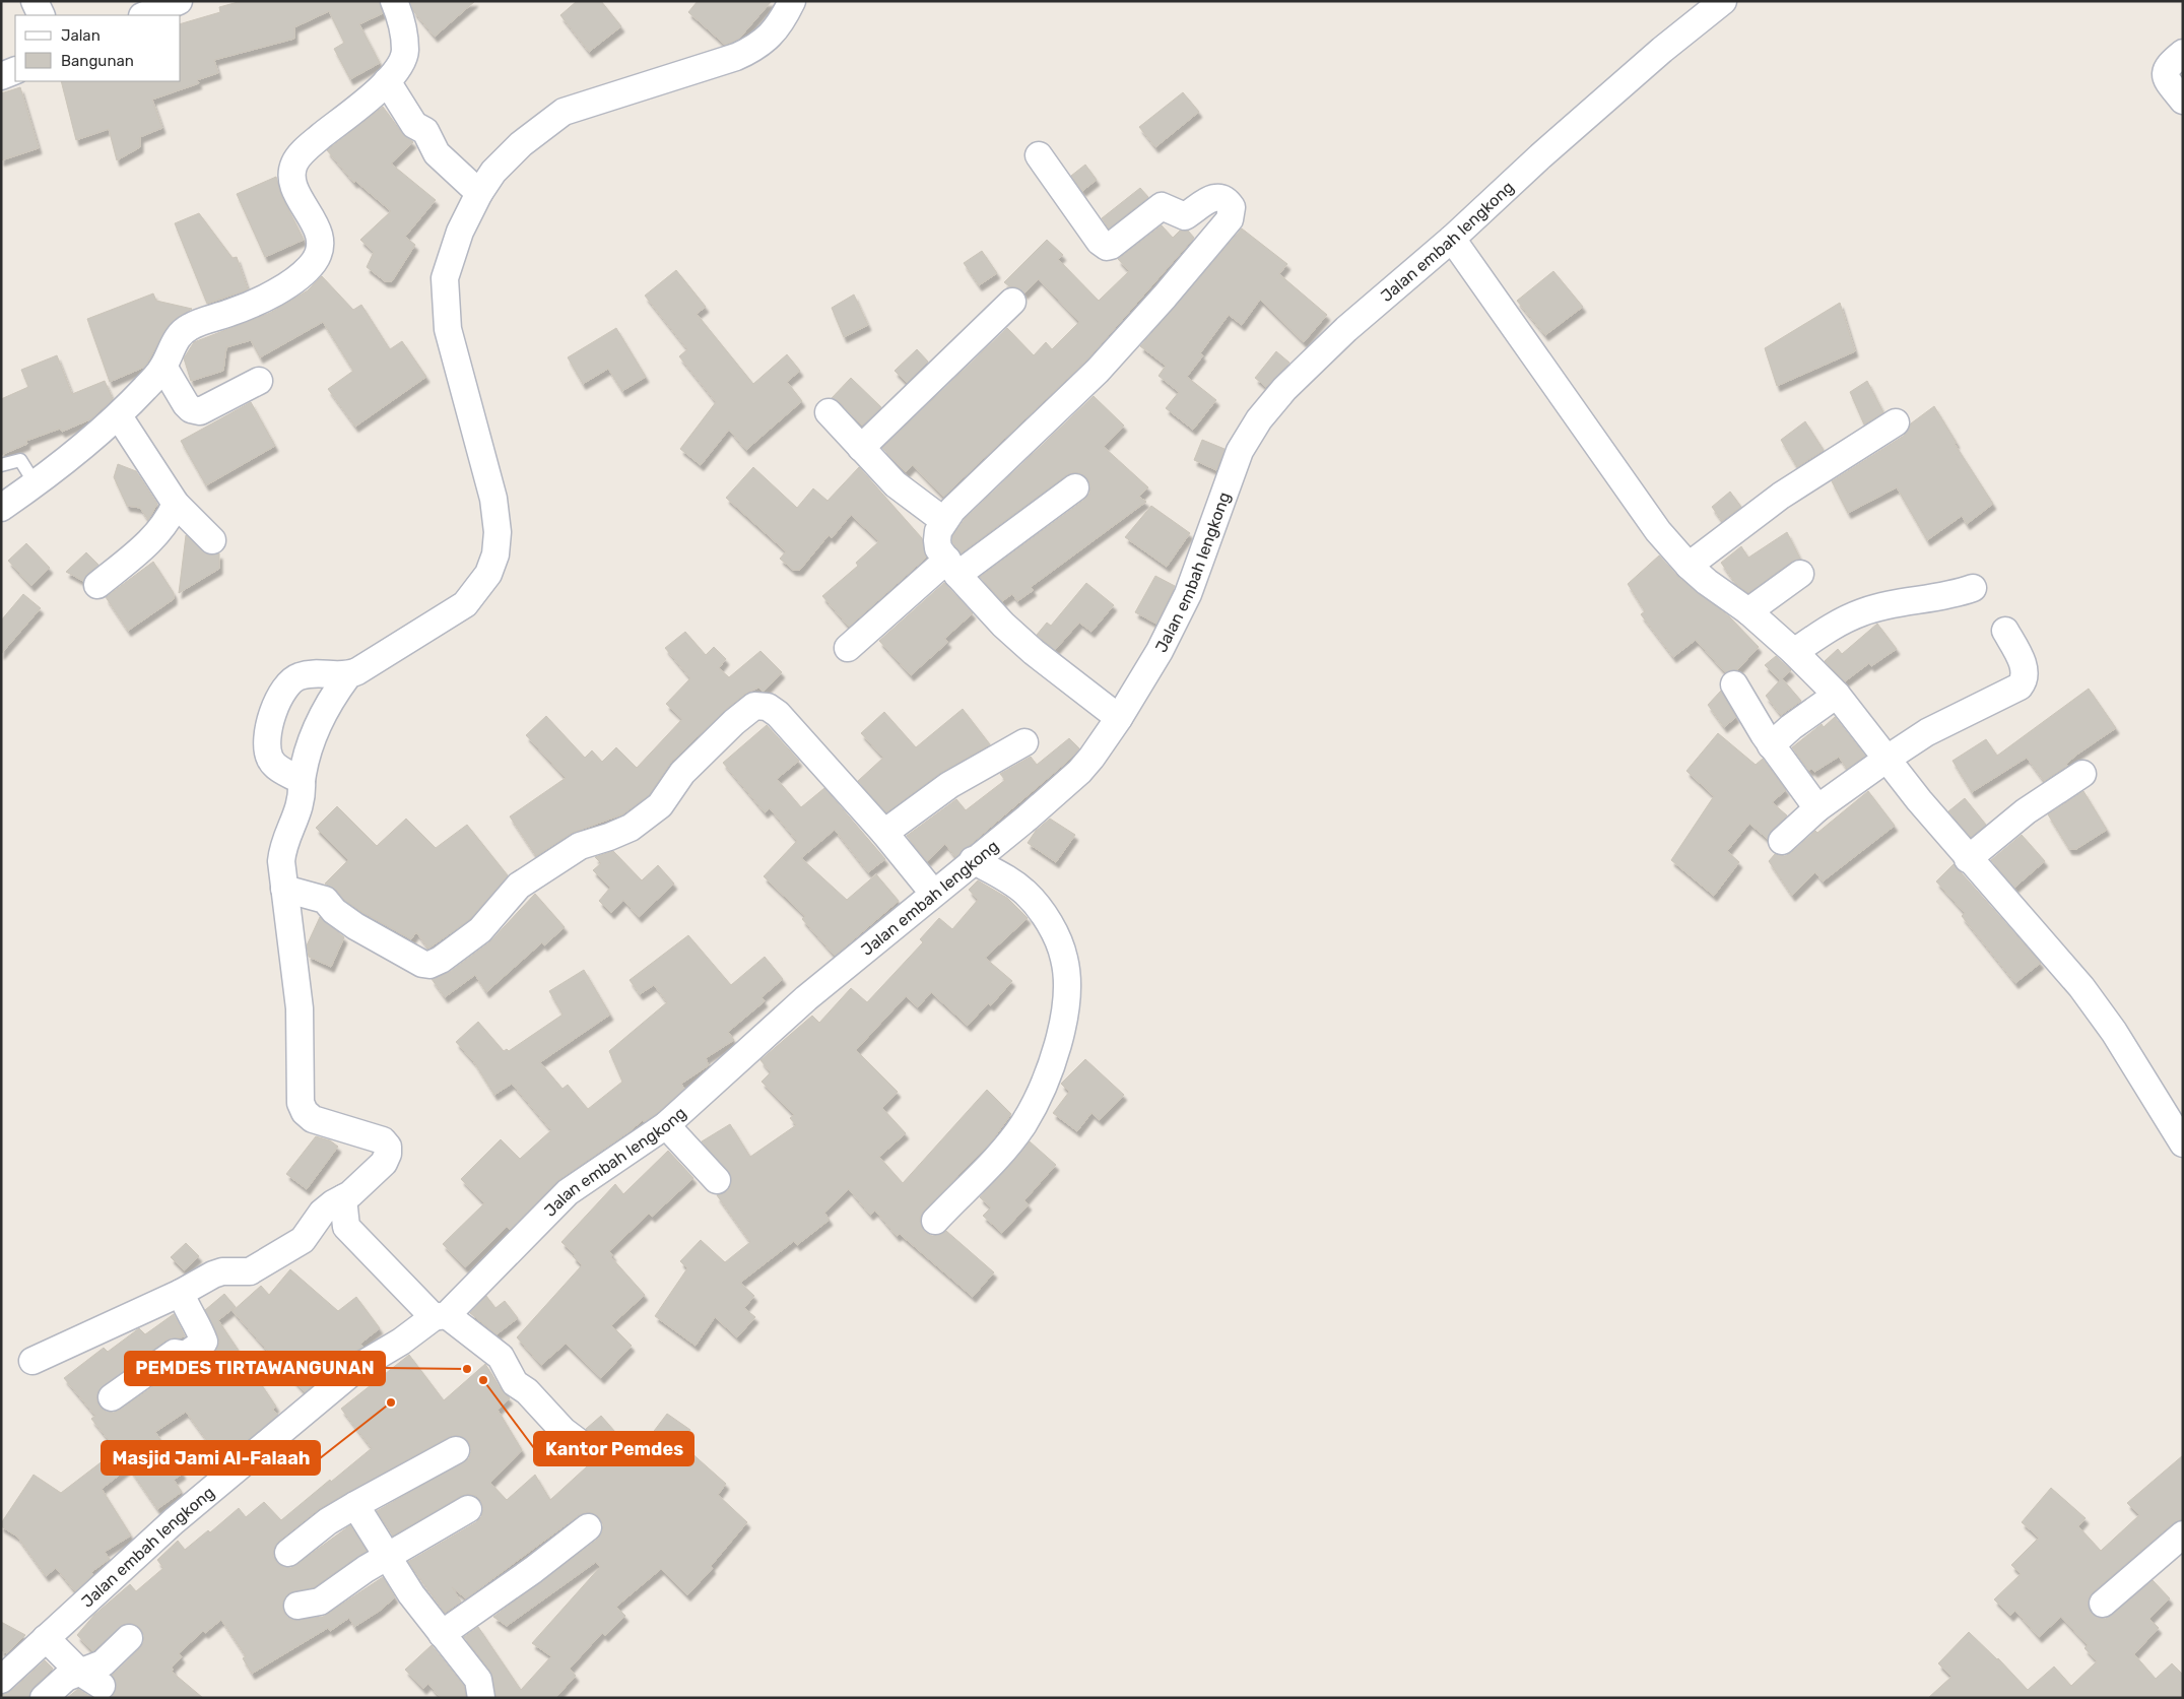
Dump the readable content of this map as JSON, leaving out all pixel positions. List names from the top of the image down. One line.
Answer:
{"streets":{"street":["Jalan embah lengkong"]},"places":["PEMDES TIRTAWANGUNAN","Kantor Pemdes","Masjid Jami Al-Falaah"],"legend":["Jalan","Bangunan"]}
